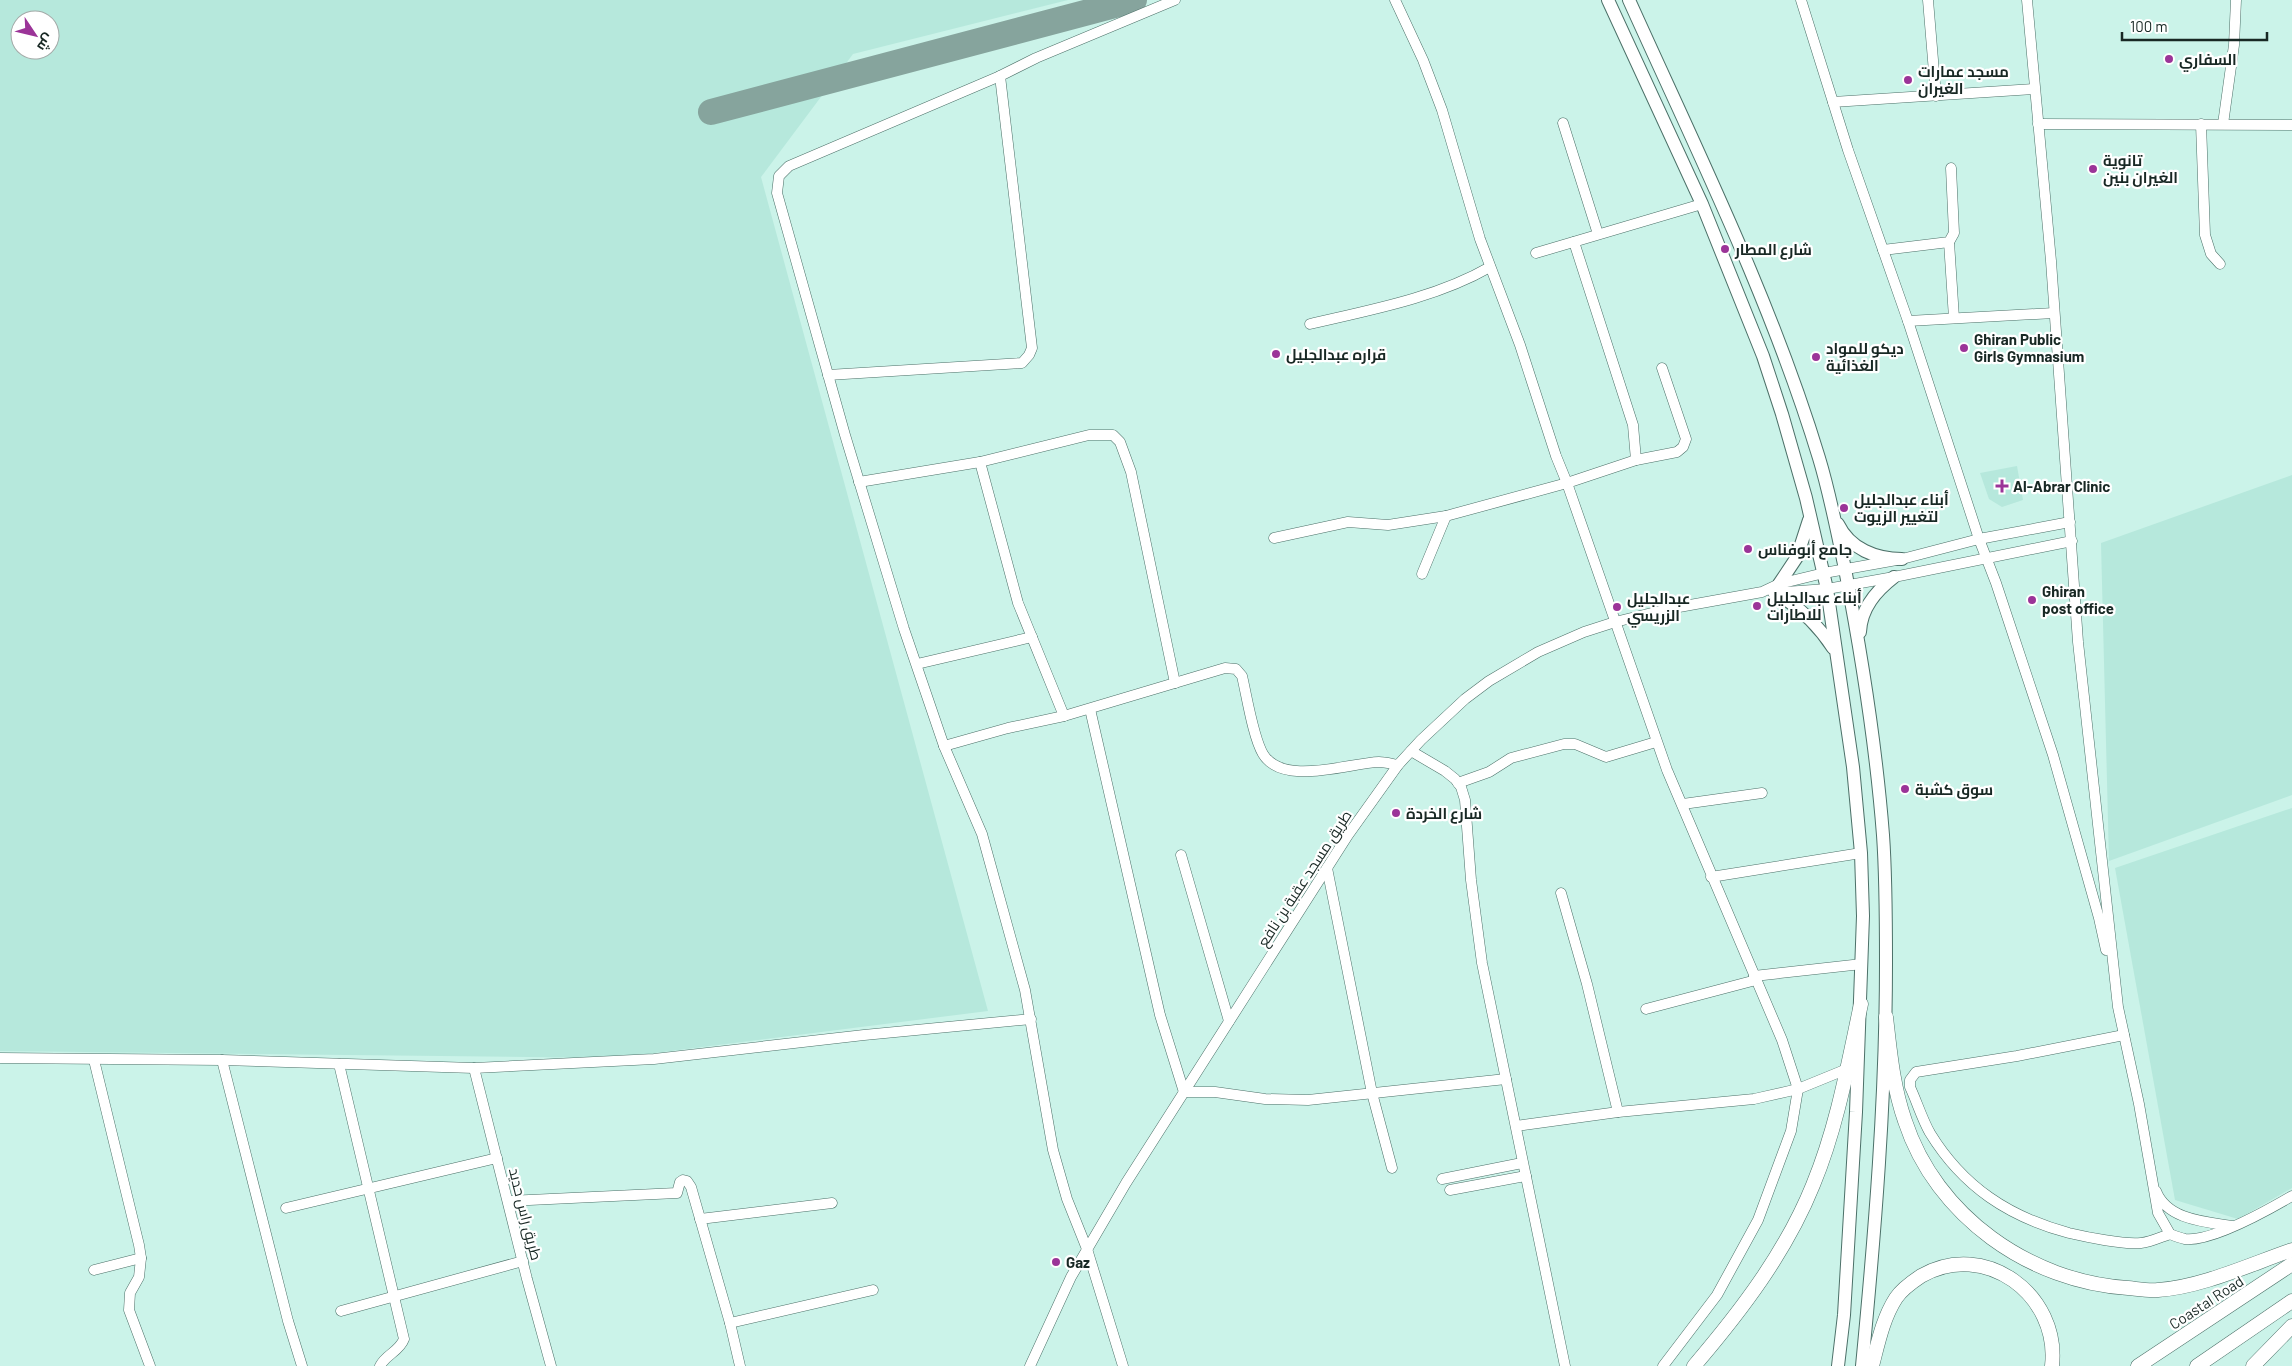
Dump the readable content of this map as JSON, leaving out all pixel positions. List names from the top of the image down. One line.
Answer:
{"streets":{"highway":["Coastal Road"],"street":["طريق مسجد عقبة بن نافع","طريق راس حديد"]},"places":{"other":["السفاري","مسجد عمارات الغيران","تانوية الغيران بنين","شارع المطار","Ghiran Public Girls Gymnasium","قراره عبدالجليل","ديكو للمواد الغذائية","أبناء عبدالجليل لتغيير الزيوت","جامع أبوفناس","Ghiran post office","أبناء عبدالجليل للاطارات","عبدالجليل الزريسي","سوق كشبة","شارع الخردة","Gaz"],"health":["Al-Abrar Clinic"]},"scale_bar":"100 m","north":"bottom right"}
